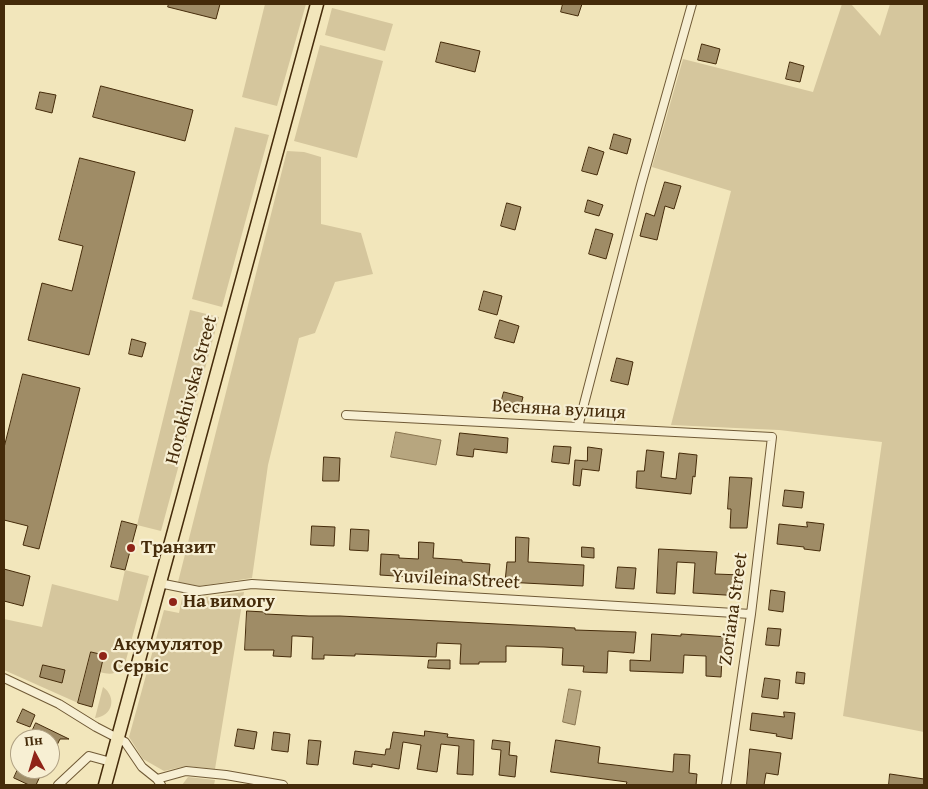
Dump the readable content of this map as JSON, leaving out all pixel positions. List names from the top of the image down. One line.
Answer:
{"streets":{"main road":["Horokhivska Street"],"street":["Весняна вулиця","Yuvileina Street","Zoriana Street"]},"crossings":[["Horokhivska Street","Yuvileina Street"],["Весняна вулиця","Zoriana Street"],["Yuvileina Street","Zoriana Street"]],"places":["Транзит","На вимогу","Акумулятор Сервіс"],"north":"top"}
